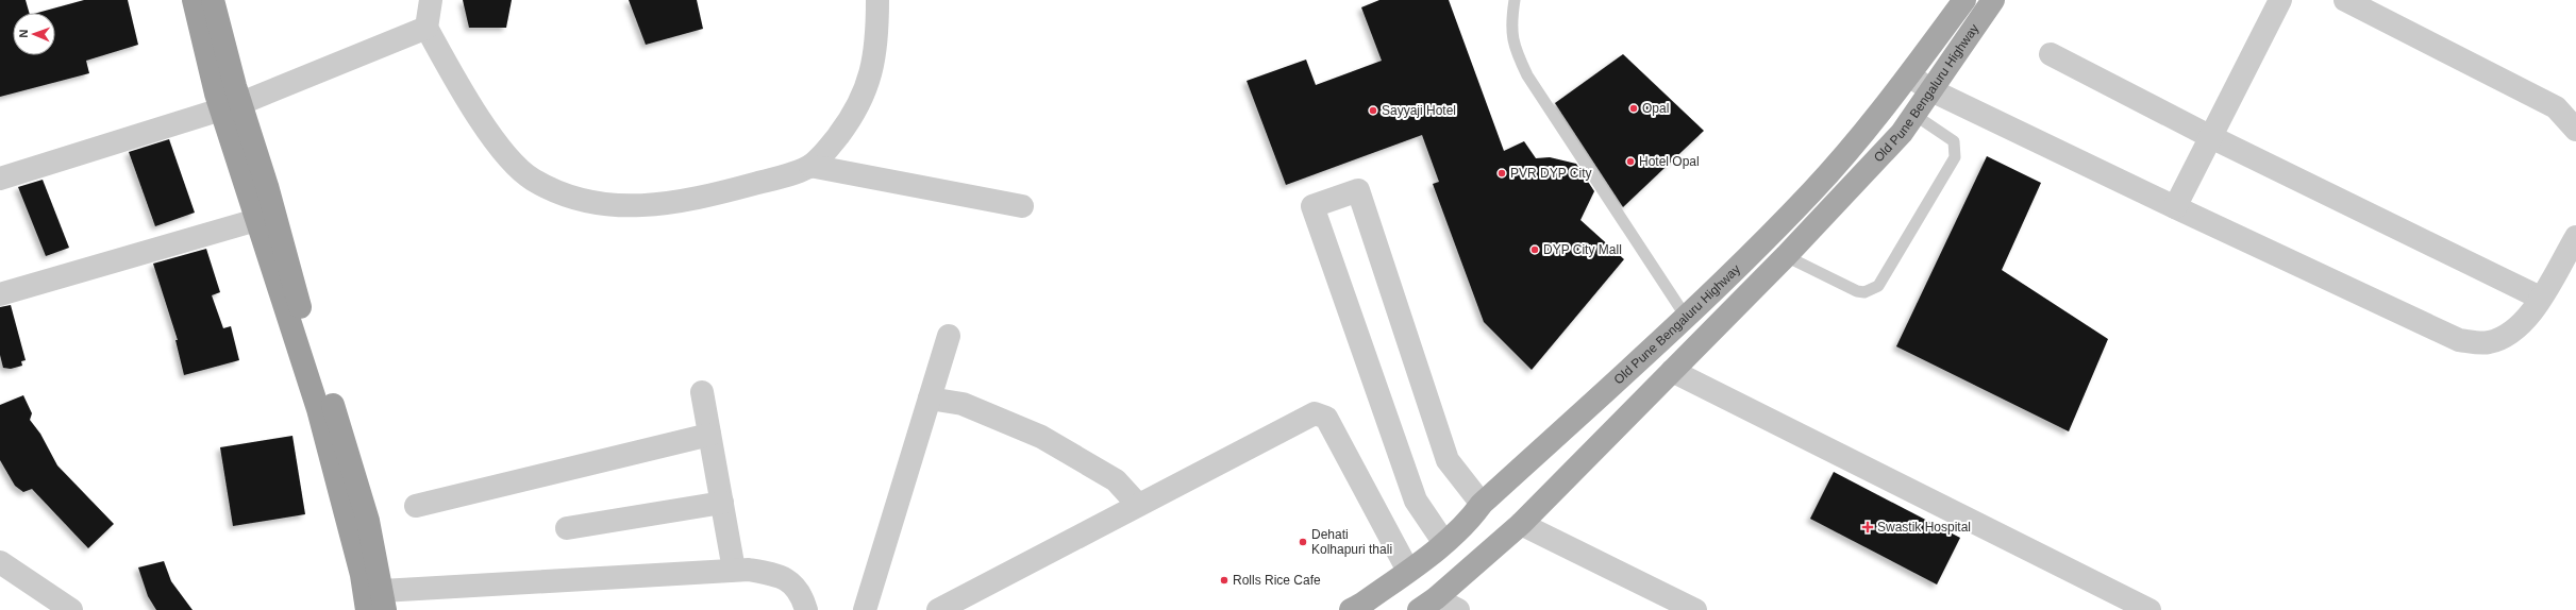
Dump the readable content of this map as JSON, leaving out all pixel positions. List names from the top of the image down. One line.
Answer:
{"streets":{"main road":["Old Pune Bengaluru Highway"]},"places":{"other":["Opal","Sayyaji Hotel","Hotel Opal","PVR DYP City","DYP City Mall","Dehati Kolhapuri thali","Rolls Rice Cafe"],"health":["Swastik Hospital"]},"north":"left"}
